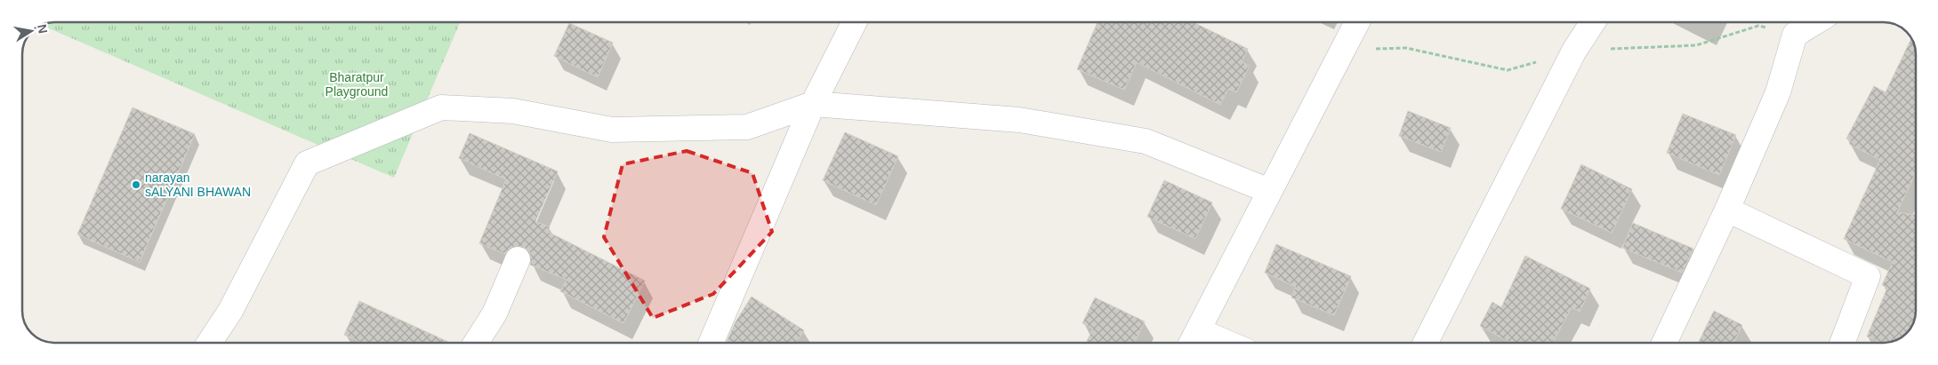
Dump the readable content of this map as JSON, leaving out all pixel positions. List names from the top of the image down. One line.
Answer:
{"parks":["Bharatpur Playground"],"places":["narayan sALYANI BHAWAN"],"north":"right"}
